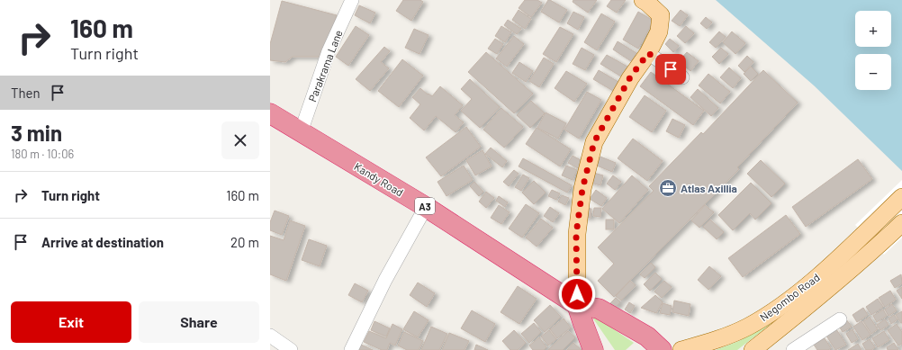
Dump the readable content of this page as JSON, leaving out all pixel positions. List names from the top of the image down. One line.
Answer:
{"streets":{"highway":["Kandy Road","A3"],"main road":["Negombo Road"],"street":["Parakrama Lane"]},"crossings":[["Parakrama Lane","Kandy Road"]],"places":{"office":["Atlas Axillia"]},"page":{"turn":["160 m","Turn right"],"map_buttons":["+","−"],"then":"Then","heading":["3 min","180 m · 10:06"],"list":[{"name":"Turn right","value":"160 m"},{"name":"Arrive at destination","value":"20 m"}],"buttons":["Exit","Share"]}}
